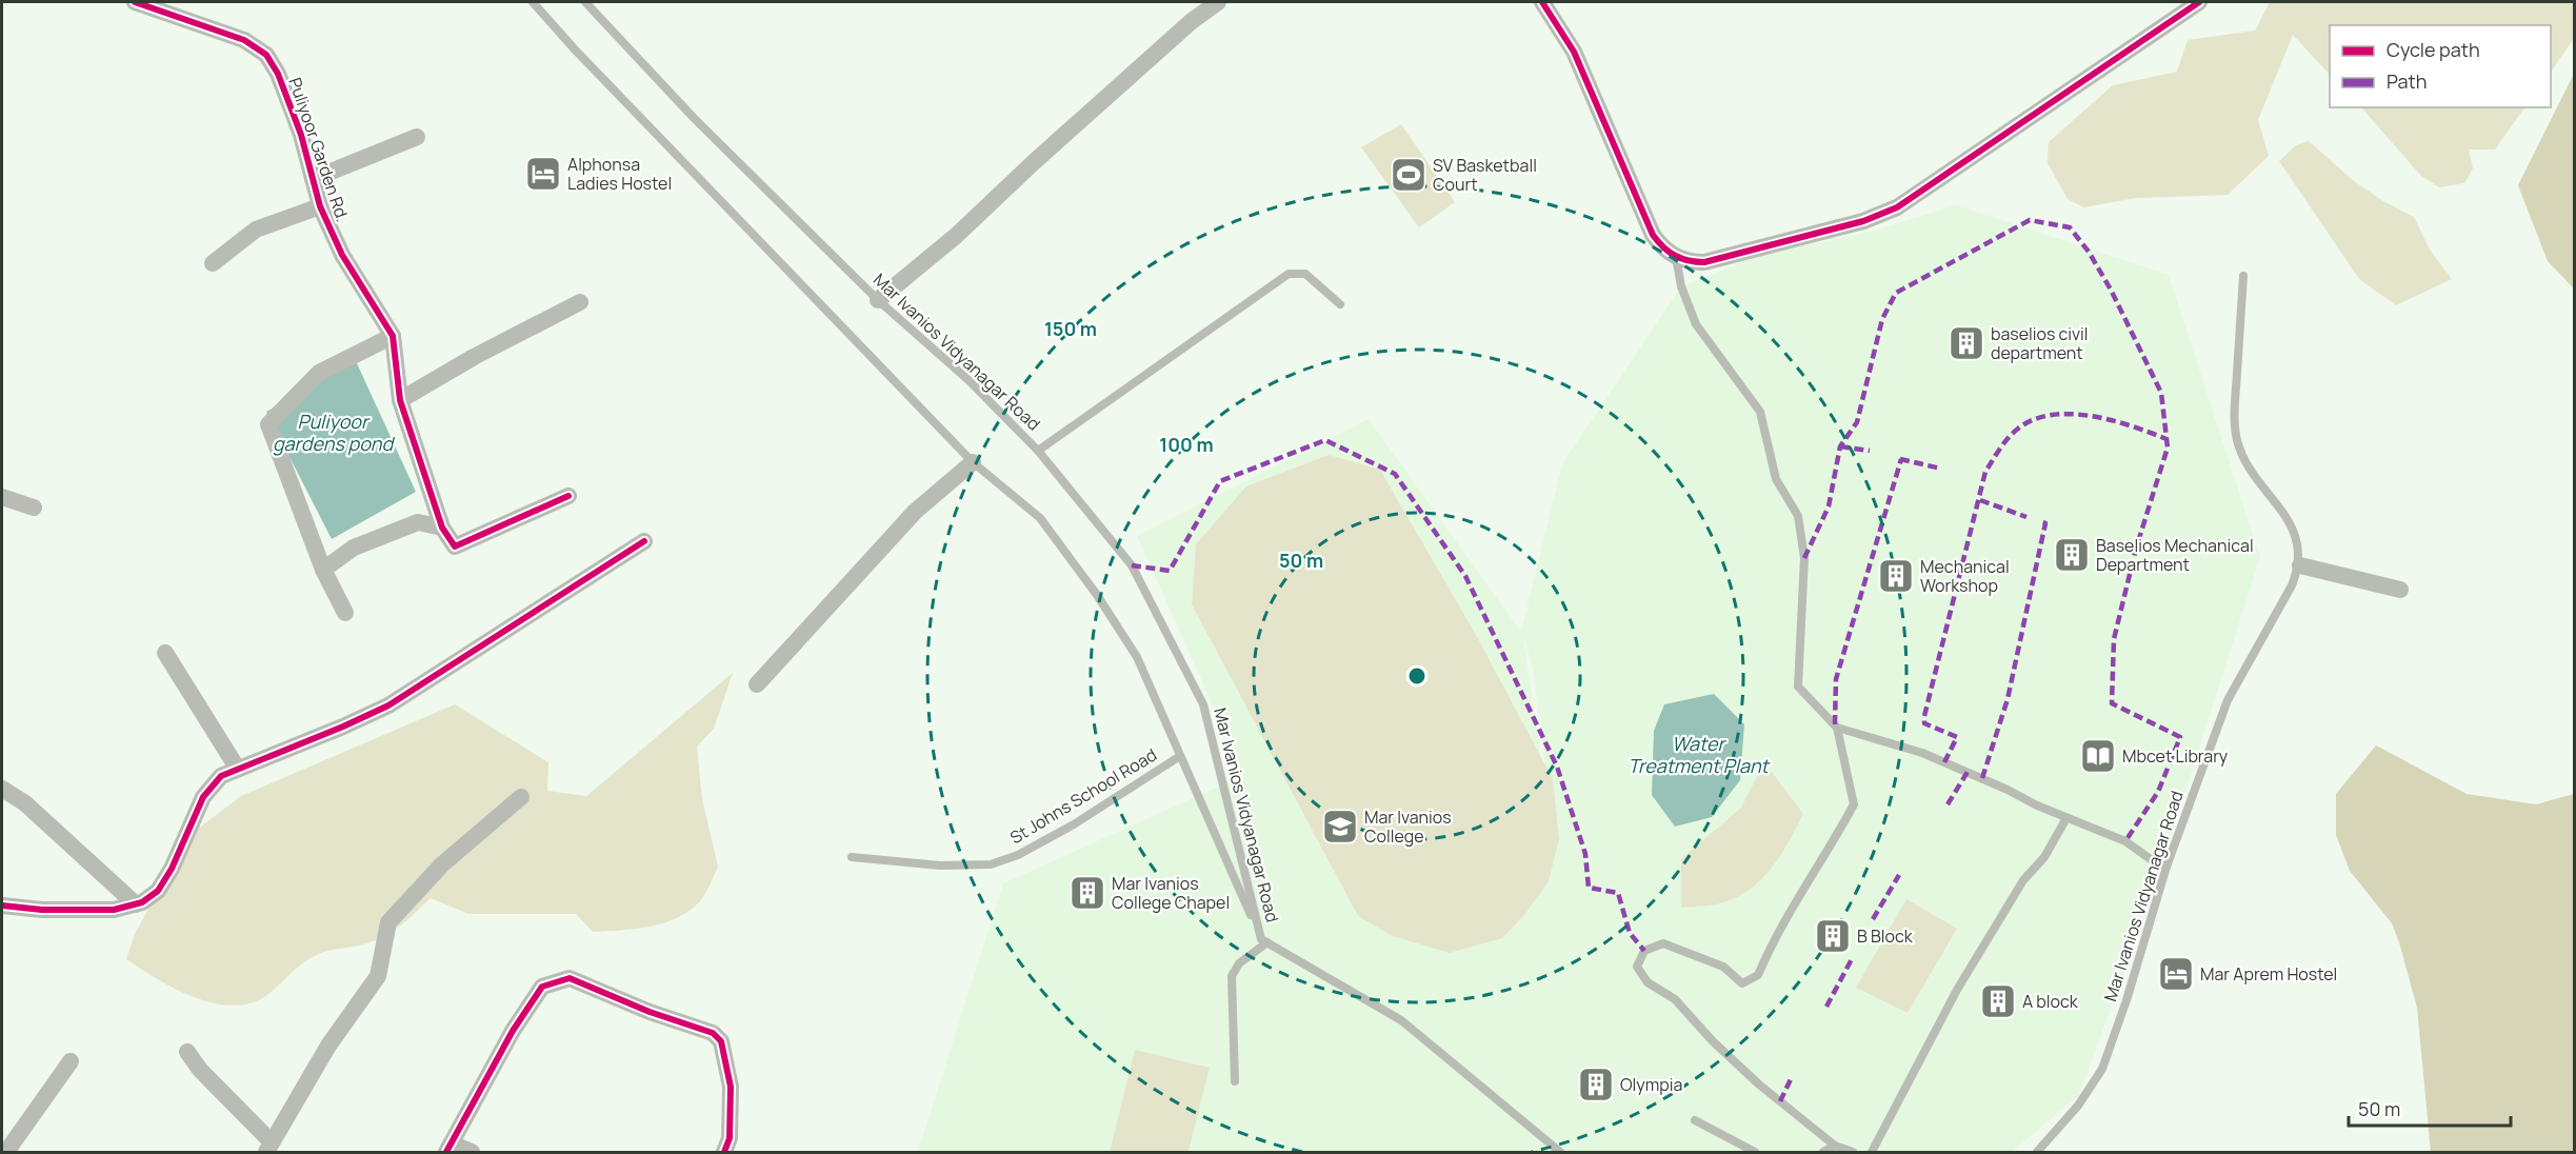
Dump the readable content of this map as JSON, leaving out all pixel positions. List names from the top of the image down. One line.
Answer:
{"streets":{"street":["Puliyoor Garden Rd."],"lane":["Mar Ivanios Vidyanagar Road","St Johns School Road"]},"water":["Puliyoor gardens pond","Water Treatment Plant"],"places":{"hotel":["Alphonsa Ladies Hostel","Mar Aprem Hostel"],"sports":["SV Basketball Court"],"building":["baselios civil department","Baselios Mechanical Department","Mechanical Workshop","Mar Ivanios College Chapel","B Block","A block","Olympia"],"library":["Mbcet Library"],"school or university":["Mar Ivanios College"]},"legend":["Cycle path","Path"],"scale_bar":"50 m","rings":["150 m","100 m","50 m"]}
